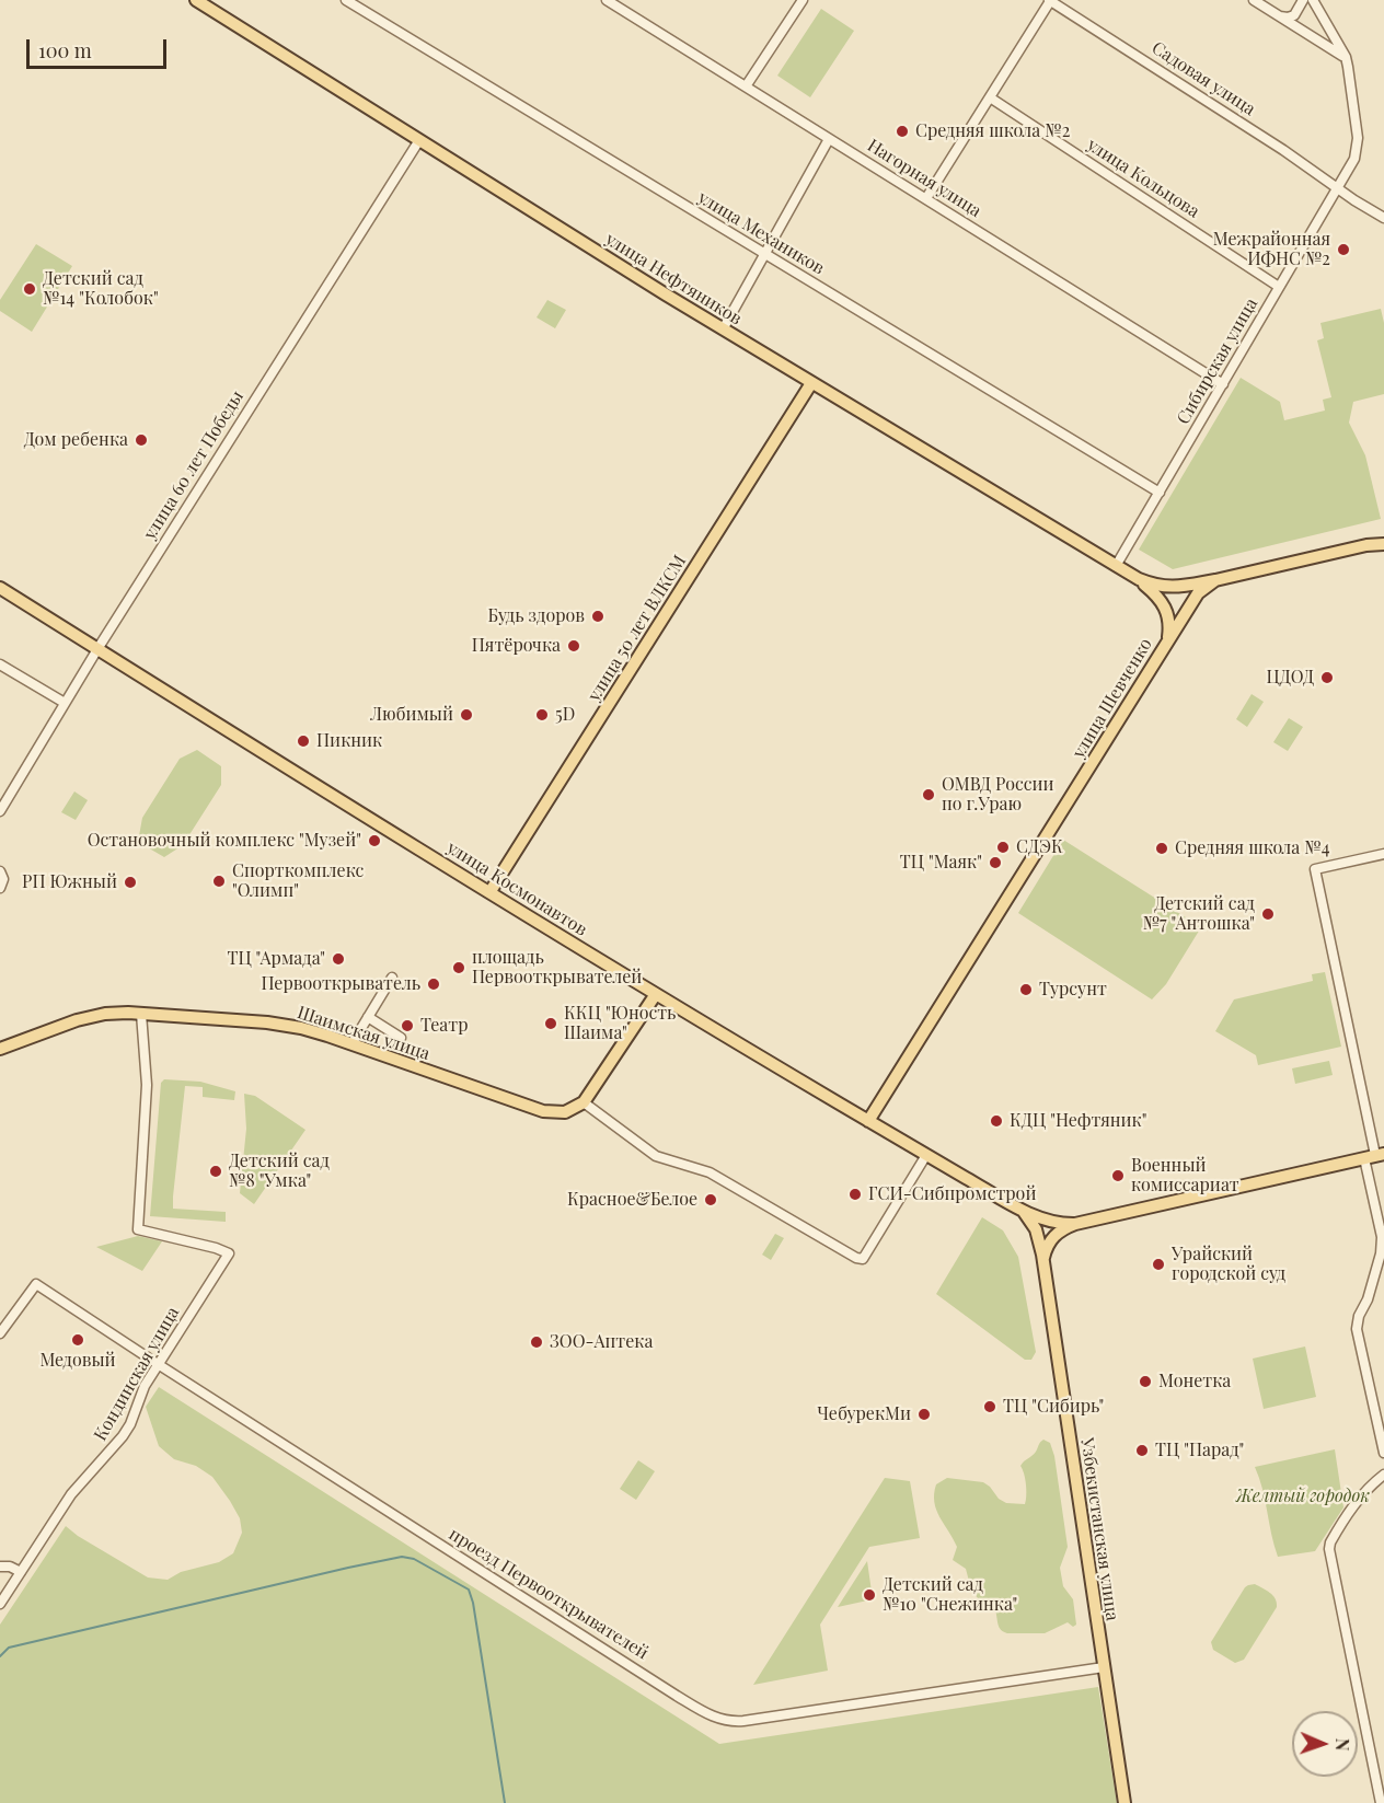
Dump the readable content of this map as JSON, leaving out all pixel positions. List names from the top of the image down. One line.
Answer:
{"streets":{"main road":["улица Нефтяников","улица 50 лет ВЛКСМ","улица Шевченко","улица Космонавтов","Шаимская улица","Узбекистанская улица"],"street":["Садовая улица","Нагорная улица","улица Кольцова","улица Механиков","Сибирская улица","улица 60 лет Победы","Кондинская улица","проезд Первооткрывателей"]},"crossings":[["Садовая улица","Сибирская улица"],["Нагорная улица","Сибирская улица"],["улица Кольцова","Сибирская улица"],["улица Механиков","Сибирская улица"],["улица Нефтяников","Сибирская улица"],["улица Нефтяников","улица 60 лет Победы"],["улица Нефтяников","улица 50 лет ВЛКСМ"],["улица Нефтяников","улица Шевченко"],["улица 60 лет Победы","улица Космонавтов"],["улица 50 лет ВЛКСМ","улица Космонавтов"],["улица Шевченко","улица Космонавтов"],["улица Космонавтов","Узбекистанская улица"],["Шаимская улица","Кондинская улица"],["Кондинская улица","проезд Первооткрывателей"],["Узбекистанская улица","проезд Первооткрывателей"]],"parks":["Желтый городок"],"places":["Средняя школа №2","Межрайонная ИФНС №2","Детский сад №14 \"Колобок\"","Дом ребенка","Будь здоров","Пятёрочка","ЦДОД","Любимый","5D","Пикник","ОМВД России по г.Ураю","Остановочный комплекс \"Музей\"","СДЭК","Средняя школа №4","ТЦ \"Маяк\"","Спорткомплекс \"Олимп\"","РП Южный","Детский сад №7 \"Антошка\"","ТЦ \"Армада\"","площадь Первооткрывателей","Первооткрыватель","Турсунт","ККЦ \"Юность Шаима\"","Театр","КДЦ \"Нефтяник\"","Детский сад №8 \"Умка\"","Военный комиссариат","ГСИ-Сибпромстрой","Красное&Белое","Урайский городской суд","Медовый","ЗОО-Аптека","Монетка","ТЦ \"Сибирь\"","ЧебурекМи","ТЦ \"Парад\"","Детский сад №10 \"Снежинка\""],"scale_bar":"100 m","north":"right"}
